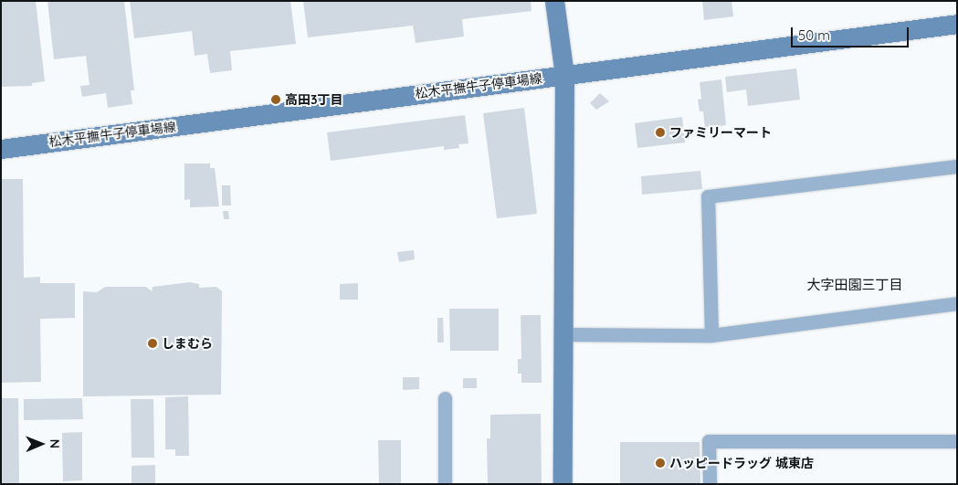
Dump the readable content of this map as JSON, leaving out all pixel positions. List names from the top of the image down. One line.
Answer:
{"streets":{"main road":["松木平撫牛子停車場線"]},"districts":["大字田園三丁目"],"places":["高田3丁目","ファミリーマート","しまむら","ハッピードラッグ 城東店"],"scale_bar":"50 m","north":"right"}
